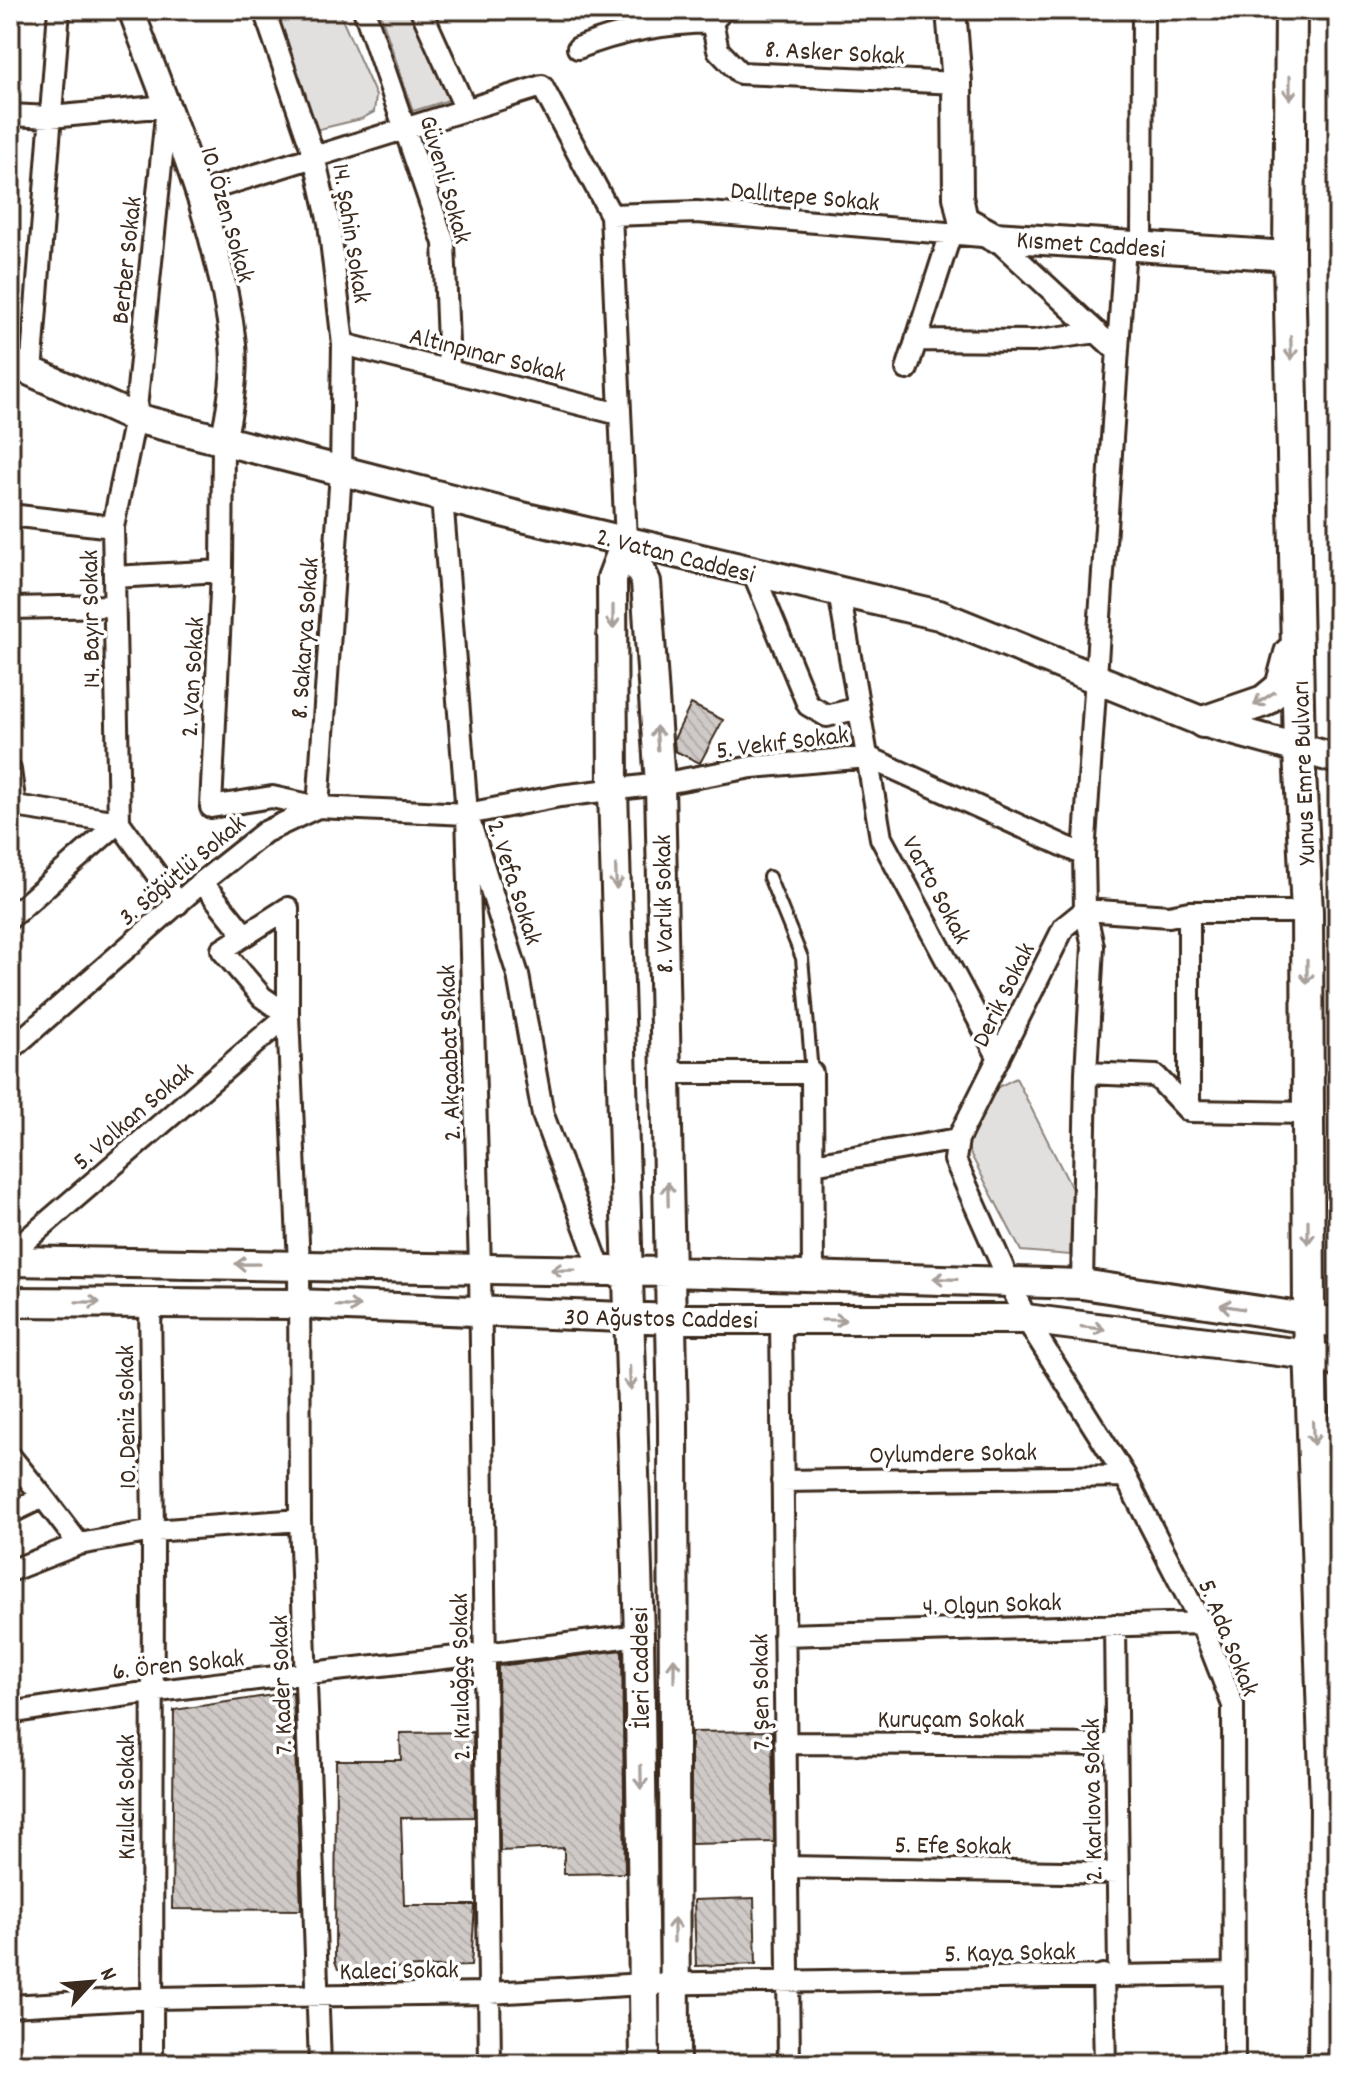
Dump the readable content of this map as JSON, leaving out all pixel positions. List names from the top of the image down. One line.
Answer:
{"streets":{"main road":["Kısmet Caddesi","2. Vatan Caddesi","Yunus Emre Bulvarı","8. Varlık Sokak","30 Ağustos Caddesi","İleri Caddesi"],"street":["8. Asker Sokak","Güvenli Sokak","Dallıtepe Sokak","10. Özen Sokak","14. Şahin Sokak","Berber Sokak","Altınpınar Sokak","14. Bayır Sokak","8. Sakarya Sokak","2. Van Sokak","5. Vekıf Sokak","3. Söğütlü Sokak","2. Vefa Sokak","Varto Sokak","Derik Sokak","2. Akçaabat Sokak","5. Volkan Sokak","10. Deniz Sokak","Oylumdere Sokak","4. Olgun Sokak","5. Ada Sokak","6. Ören Sokak","2. Kızılağaç Sokak","7. Kader Sokak","7. Şen Sokak","Kuruçam Sokak","Kızılcık Sokak","2. Karlıova Sokak","5. Efe Sokak","5. Kaya Sokak","Kaleci Sokak"]},"crossings":[["8. Asker Sokak","Kısmet Caddesi"],["Güvenli Sokak","Altınpınar Sokak"],["Dallıtepe Sokak","Kısmet Caddesi"],["Dallıtepe Sokak","8. Varlık Sokak"],["10. Özen Sokak","Berber Sokak"],["10. Özen Sokak","2. Vatan Caddesi"],["10. Özen Sokak","2. Van Sokak"],["14. Şahin Sokak","Altınpınar Sokak"],["14. Şahin Sokak","2. Vatan Caddesi"],["14. Şahin Sokak","8. Sakarya Sokak"],["Kısmet Caddesi","Yunus Emre Bulvarı"],["Berber Sokak","2. Vatan Caddesi"],["Berber Sokak","14. Bayır Sokak"],["Altınpınar Sokak","8. Varlık Sokak"],["2. Vatan Caddesi","14. Bayır Sokak"],["2. Vatan Caddesi","8. Sakarya Sokak"],["2. Vatan Caddesi","2. Van Sokak"],["2. Vatan Caddesi","Yunus Emre Bulvarı"],["2. Vatan Caddesi","2. Vefa Sokak"],["2. Vatan Caddesi","Varto Sokak"],["2. Vatan Caddesi","8. Varlık Sokak"],["8. Sakarya Sokak","2. Van Sokak"],["8. Sakarya Sokak","3. Söğütlü Sokak"],["2. Van Sokak","3. Söğütlü Sokak"],["5. Vekıf Sokak","3. Söğütlü Sokak"],["5. Vekıf Sokak","2. Vefa Sokak"],["5. Vekıf Sokak","Varto Sokak"],["5. Vekıf Sokak","8. Varlık Sokak"],["5. Vekıf Sokak","2. Akçaabat Sokak"],["Yunus Emre Bulvarı","30 Ağustos Caddesi"],["3. Söğütlü Sokak","2. Vefa Sokak"],["3. Söğütlü Sokak","2. Akçaabat Sokak"],["2. Vefa Sokak","8. Varlık Sokak"],["2. Vefa Sokak","2. Akçaabat Sokak"],["2. Vefa Sokak","30 Ağustos Caddesi"],["2. Vefa Sokak","İleri Caddesi"],["Varto Sokak","Derik Sokak"],["8. Varlık Sokak","30 Ağustos Caddesi"],["8. Varlık Sokak","İleri Caddesi"],["2. Akçaabat Sokak","30 Ağustos Caddesi"],["2. Akçaabat Sokak","2. Kızılağaç Sokak"],["30 Ağustos Caddesi","10. Deniz Sokak"],["30 Ağustos Caddesi","5. Ada Sokak"],["30 Ağustos Caddesi","İleri Caddesi"],["30 Ağustos Caddesi","2. Kızılağaç Sokak"],["30 Ağustos Caddesi","7. Kader Sokak"],["30 Ağustos Caddesi","7. Şen Sokak"],["10. Deniz Sokak","Kızılcık Sokak"],["Oylumdere Sokak","5. Ada Sokak"],["Oylumdere Sokak","7. Şen Sokak"],["4. Olgun Sokak","5. Ada Sokak"],["4. Olgun Sokak","7. Şen Sokak"],["4. Olgun Sokak","2. Karlıova Sokak"],["5. Ada Sokak","5. Kaya Sokak"],["6. Ören Sokak","İleri Caddesi"],["6. Ören Sokak","2. Kızılağaç Sokak"],["6. Ören Sokak","7. Kader Sokak"],["6. Ören Sokak","Kızılcık Sokak"],["İleri Caddesi","Kaleci Sokak"],["2. Kızılağaç Sokak","Kaleci Sokak"],["7. Kader Sokak","Kaleci Sokak"],["7. Şen Sokak","Kuruçam Sokak"],["7. Şen Sokak","5. Efe Sokak"],["7. Şen Sokak","5. Kaya Sokak"],["7. Şen Sokak","Kaleci Sokak"],["Kuruçam Sokak","2. Karlıova Sokak"],["Kızılcık Sokak","Kaleci Sokak"],["2. Karlıova Sokak","5. Efe Sokak"],["2. Karlıova Sokak","5. Kaya Sokak"],["5. Kaya Sokak","Kaleci Sokak"]],"one_way":["Yunus Emre Bulvarı"],"north":"top right"}
